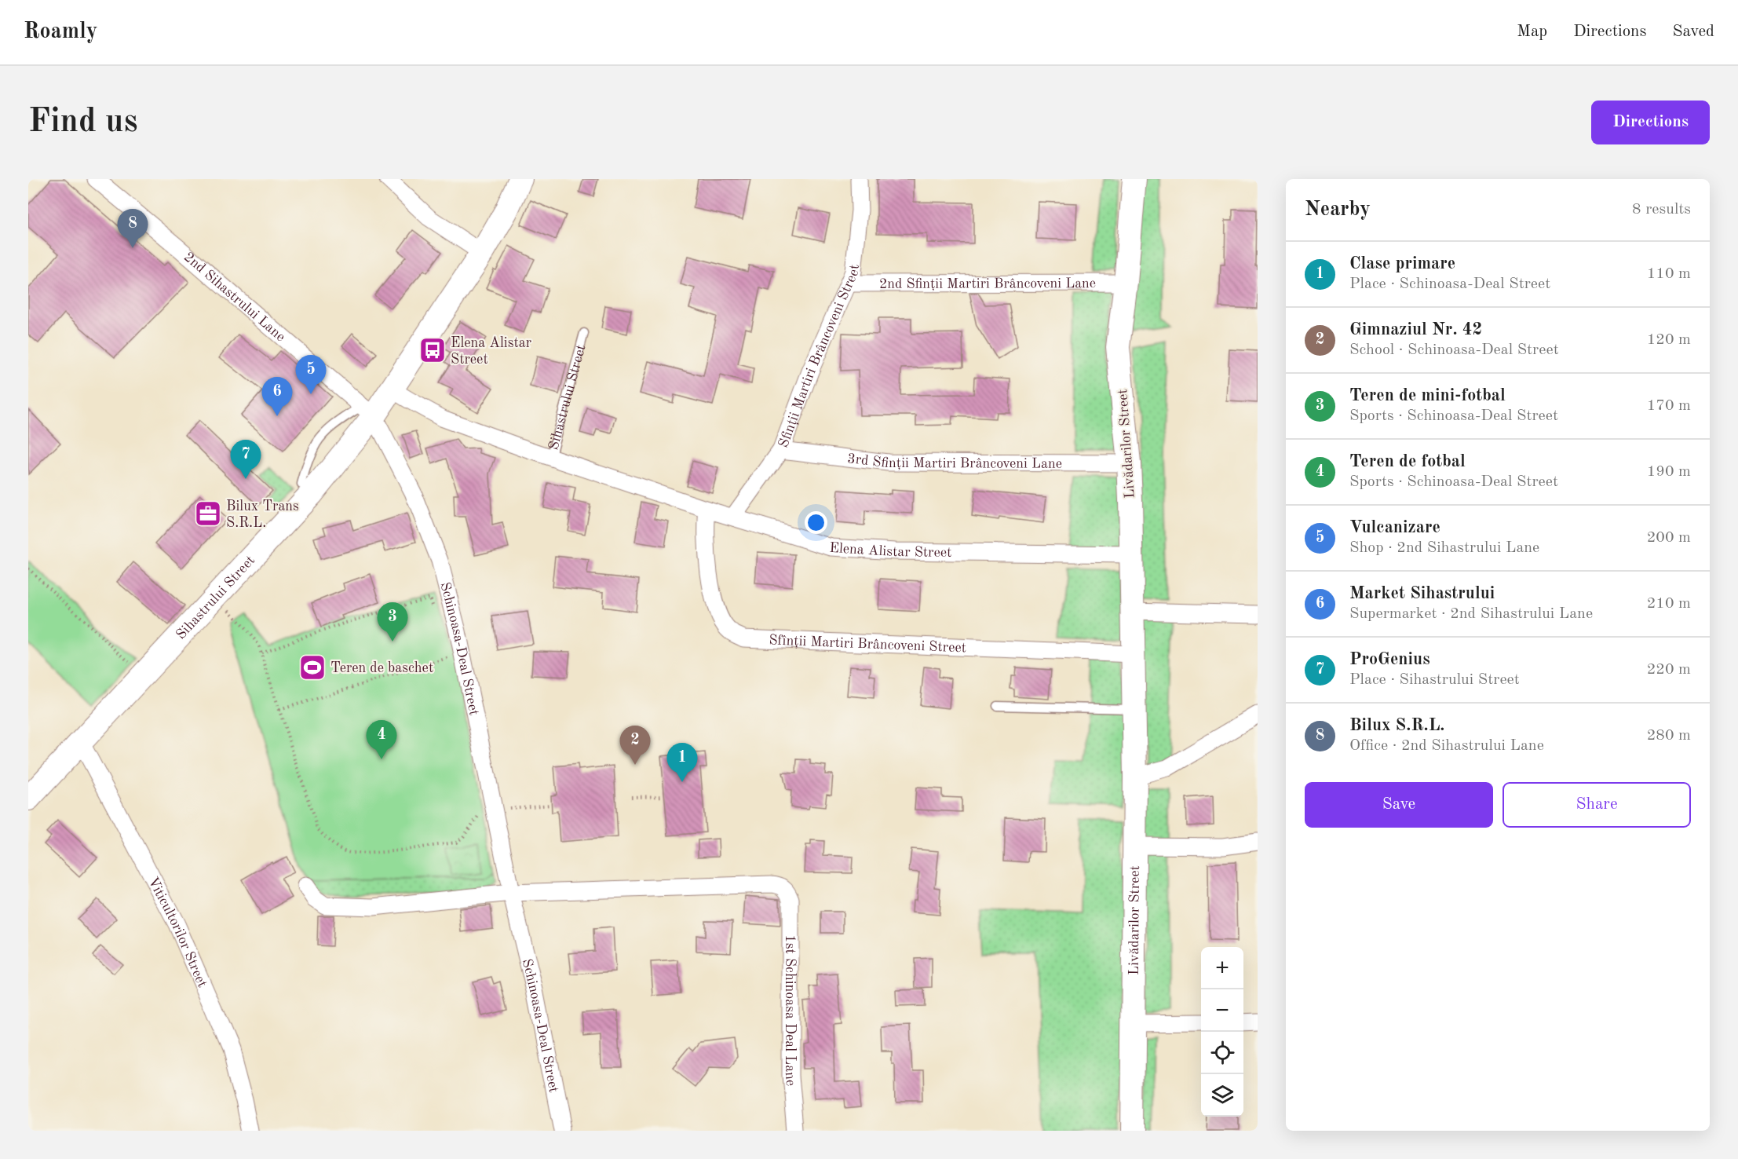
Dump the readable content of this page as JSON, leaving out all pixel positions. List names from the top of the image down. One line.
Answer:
{"streets":{"street":["2nd Sfinții Martiri Brâncoveni Lane","2nd Sihastrului Lane","Sfinții Martiri Brâncoveni Street","Sihastrului Street","Livădarilor Street","3rd Sfinții Martiri Brâncoveni Lane","Elena Alistar Street","Sfînții Martiri Brâncoveni Street","Schinoasa-Deal Street","Viticultorilor Street","1st Schinoasa Deal Lane"]},"crossings":[["2nd Sfinții Martiri Brâncoveni Lane","Sfinții Martiri Brâncoveni Street"],["2nd Sfinții Martiri Brâncoveni Lane","Livădarilor Street"],["2nd Sihastrului Lane","Sihastrului Street"],["2nd Sihastrului Lane","Schinoasa-Deal Street"],["Sfinții Martiri Brâncoveni Street","3rd Sfinții Martiri Brâncoveni Lane"],["Sfinții Martiri Brâncoveni Street","Elena Alistar Street"],["Sihastrului Street","Elena Alistar Street"],["Sihastrului Street","Schinoasa-Deal Street"],["Sihastrului Street","Viticultorilor Street"],["Livădarilor Street","3rd Sfinții Martiri Brâncoveni Lane"],["Livădarilor Street","Elena Alistar Street"],["Livădarilor Street","Sfînții Martiri Brâncoveni Street"],["Elena Alistar Street","Sfînții Martiri Brâncoveni Street"],["Schinoasa-Deal Street","1st Schinoasa Deal Lane"]],"places":{"bus stop":["Elena Alistar Street"],"office":["Bilux Trans S.R.L."],"sports":["Teren de baschet"]},"page":{"header":"Roamly","nav":["Map","Directions","Saved"],"buttons":["Directions",["Save","Share"]],"title":"Find us","heading":["Nearby","8 results"],"pins":["8","5","6","7","3","4","2","1"],"list":[{"mark":"1","name":"Clase primare","note":"Place · Schinoasa-Deal Street","value":"110 m"},{"mark":"2","name":"Gimnaziul Nr. 42","note":"School · Schinoasa-Deal Street","value":"120 m"},{"mark":"3","name":"Teren de mini-fotbal","note":"Sports · Schinoasa-Deal Street","value":"170 m"},{"mark":"4","name":"Teren de fotbal","note":"Sports · Schinoasa-Deal Street","value":"190 m"},{"mark":"5","name":"Vulcanizare","note":"Shop · 2nd Sihastrului Lane","value":"200 m"},{"mark":"6","name":"Market Sihastrului","note":"Supermarket · 2nd Sihastrului Lane","value":"210 m"},{"mark":"7","name":"ProGenius","note":"Place · Sihastrului Street","value":"220 m"},{"mark":"8","name":"Bilux S.R.L.","note":"Office · 2nd Sihastrului Lane","value":"280 m"}],"map_buttons":["+","−"]}}
